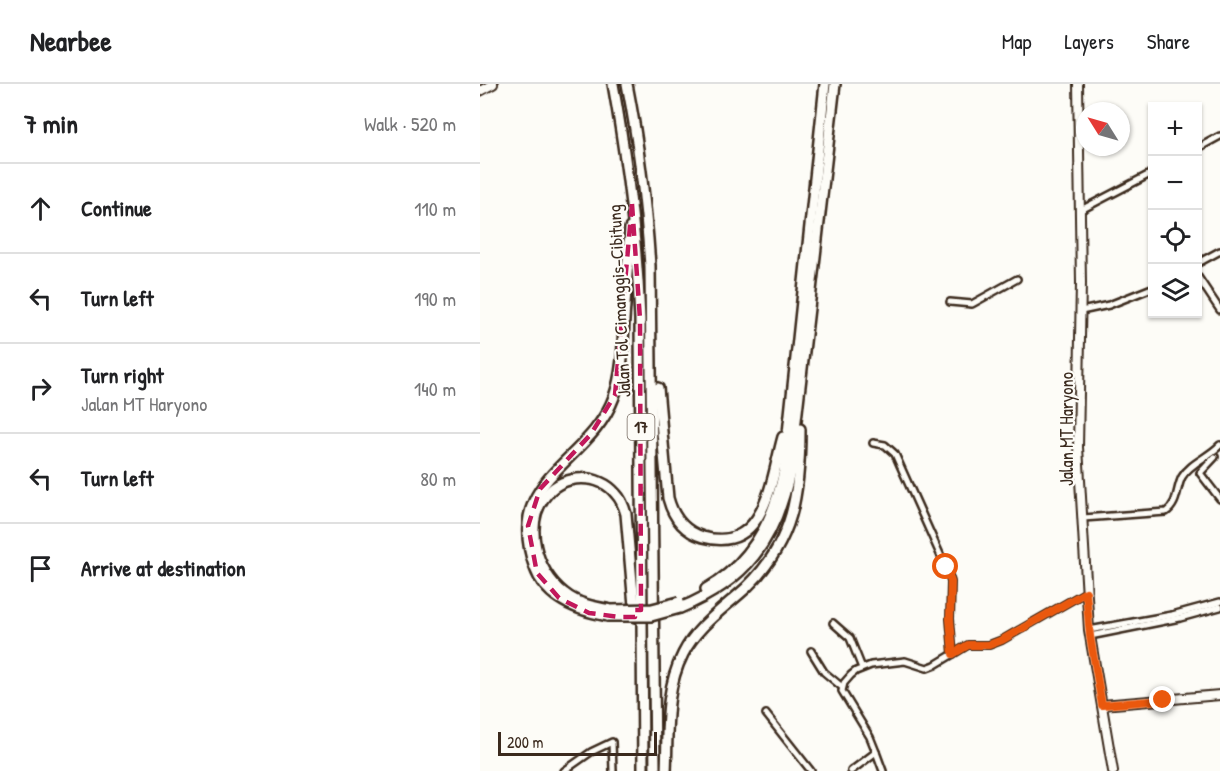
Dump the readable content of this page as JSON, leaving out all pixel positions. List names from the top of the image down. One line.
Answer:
{"streets":{"highway":["Jalan Tol Cimanggis–Cibitung","17"],"main road":["Jalan MT Haryono"]},"scale_bar":"200 m","north":"top left","page":{"header":"Nearbee","nav":["Map","Layers","Share"],"heading":["7 min","Walk · 520 m"],"map_buttons":["+","−"],"list":[["Continue","110 m"],["Turn left","190 m"],["Turn right","Jalan MT Haryono","140 m"],["Turn left","80 m"],"Arrive at destination"],"scale":"200 m"}}
